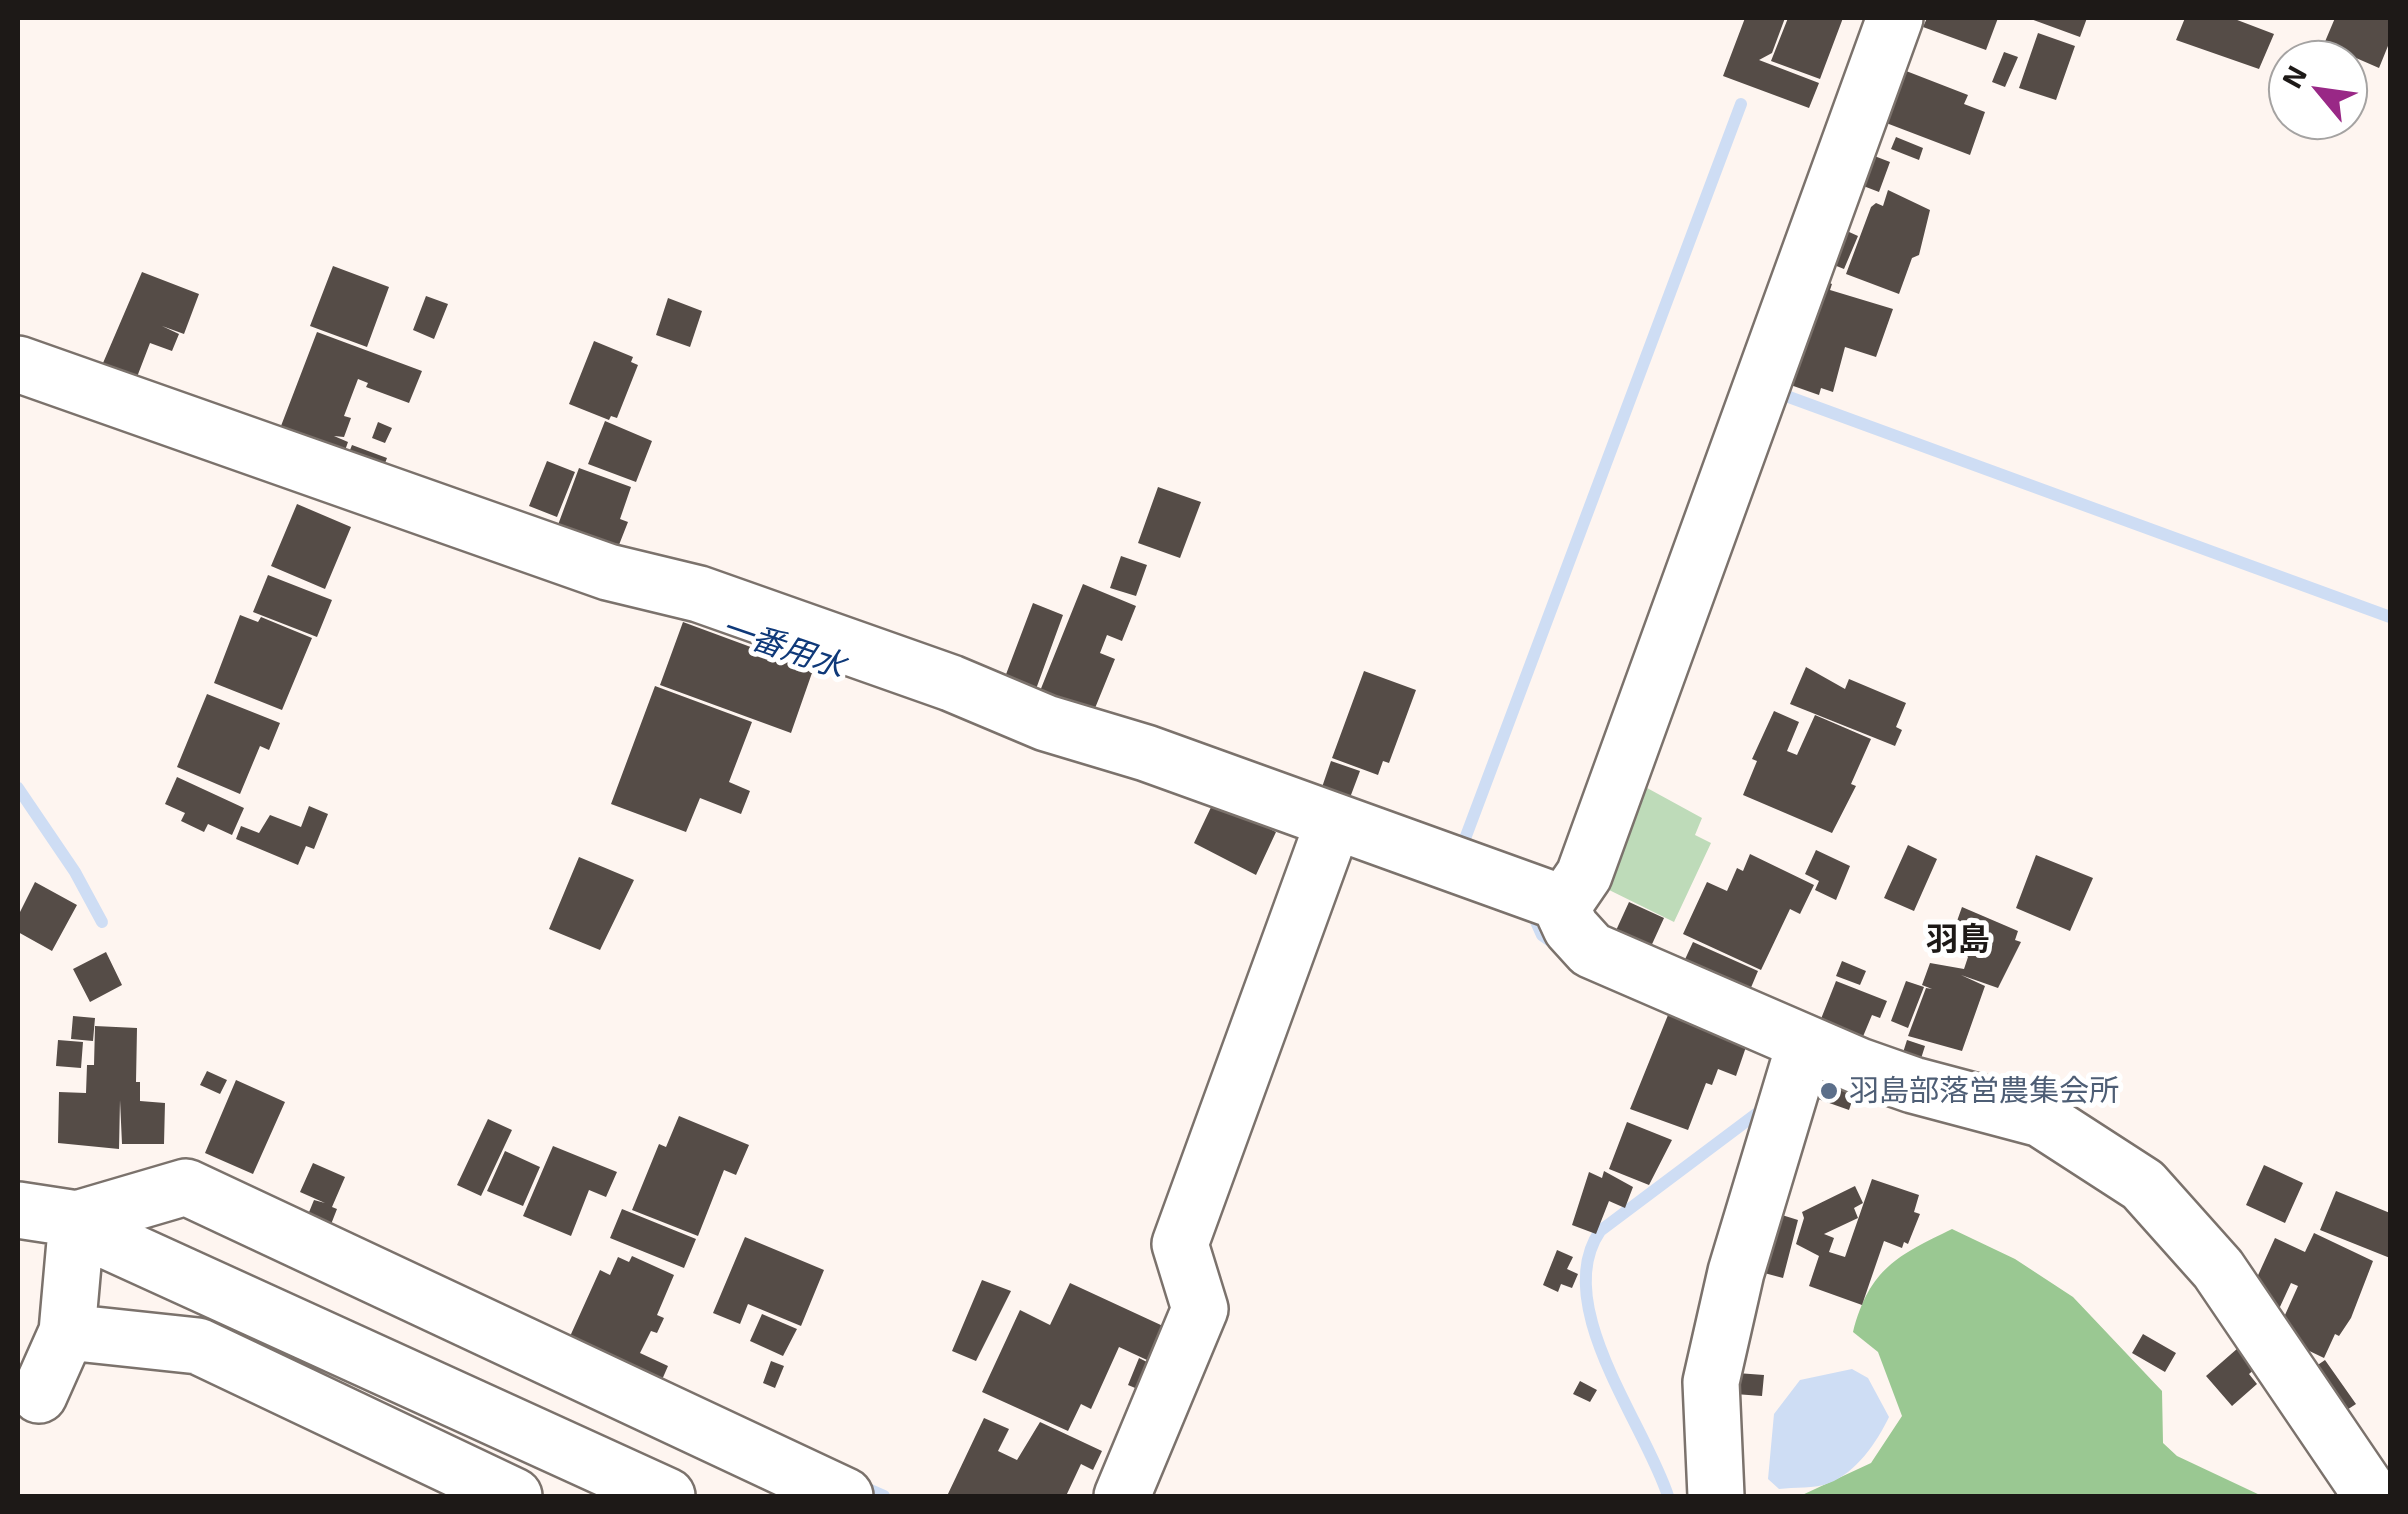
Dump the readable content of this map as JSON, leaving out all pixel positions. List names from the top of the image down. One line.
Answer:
{"districts":["羽島"],"water":["一番用水"],"places":["羽島部落営農集会所"],"north":"top left"}
